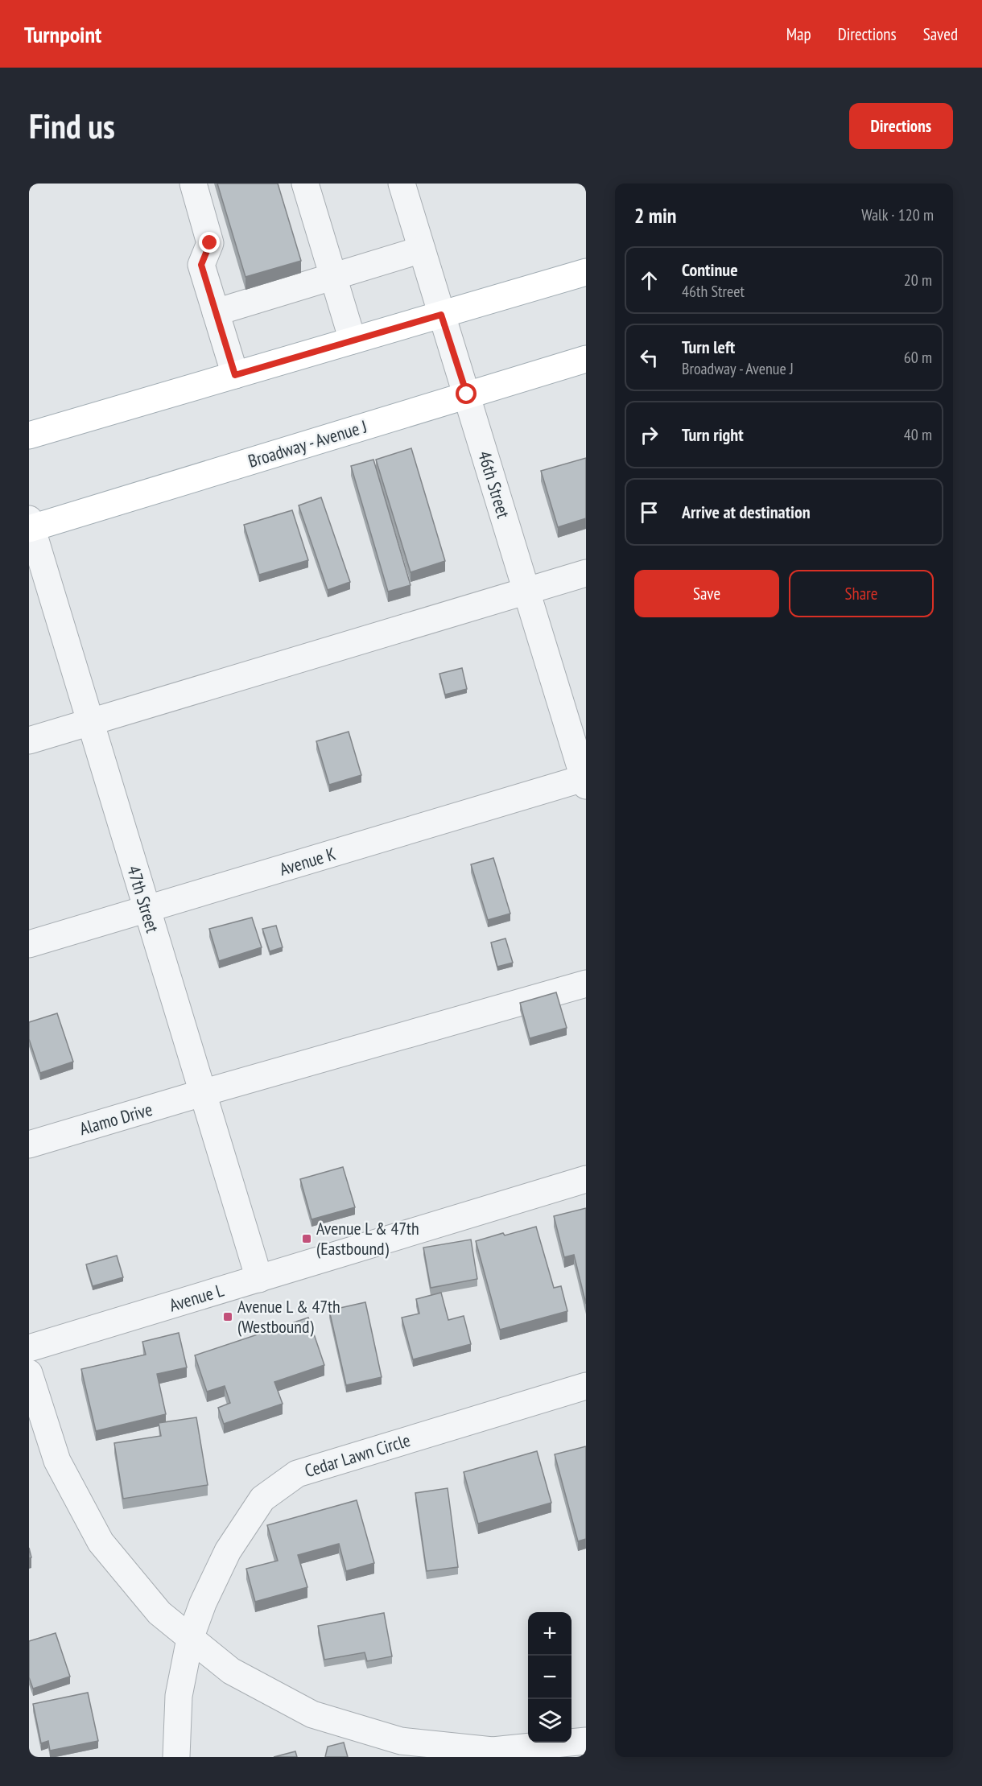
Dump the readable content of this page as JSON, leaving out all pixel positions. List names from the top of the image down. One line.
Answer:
{"streets":{"main road":["Broadway - Avenue J"],"street":["46th Street","Avenue K","47th Street","Alamo Drive","Avenue L","Cedar Lawn Circle"]},"crossings":[["Broadway - Avenue J","46th Street"],["Broadway - Avenue J","47th Street"],["46th Street","Avenue K"],["Avenue K","47th Street"],["47th Street","Alamo Drive"],["47th Street","Avenue L"]],"places":{"transit":["Avenue L & 47th (Eastbound)","Avenue L & 47th (Westbound)"]},"page":{"header":"Turnpoint","nav":["Map","Directions","Saved"],"buttons":["Directions",["Save","Share"]],"title":"Find us","heading":["2 min","Walk · 120 m"],"list":[["Continue","46th Street","20 m"],["Turn left","Broadway - Avenue J","60 m"],["Turn right","40 m"],"Arrive at destination"],"map_buttons":["+","−"]}}
